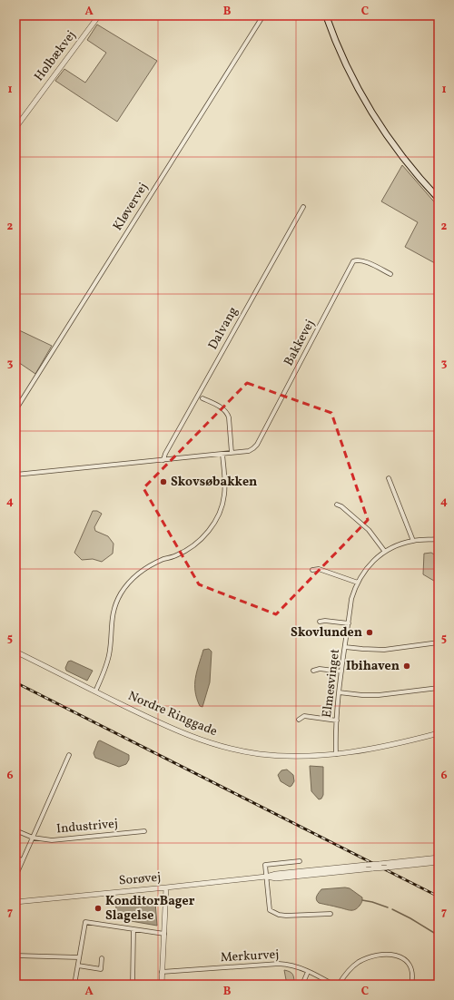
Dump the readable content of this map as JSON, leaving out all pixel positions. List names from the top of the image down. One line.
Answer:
{"streets":{"street":["Holbækvej","Kløvervej","Dalvang","Bakkevej","Elmesvinget","Nordre Ringgade","Industrivej","Sorøvej","Merkurvej"]},"crossings":[["Dalvang","Bakkevej"],["Elmesvinget","Nordre Ringgade"]],"places":["Skovsøbakken","Skovlunden","Ibihaven","KonditorBager Slagelse"],"grid":{"columns":["A","B","C"],"rows":["1","2","3","4","5","6","7"]}}
